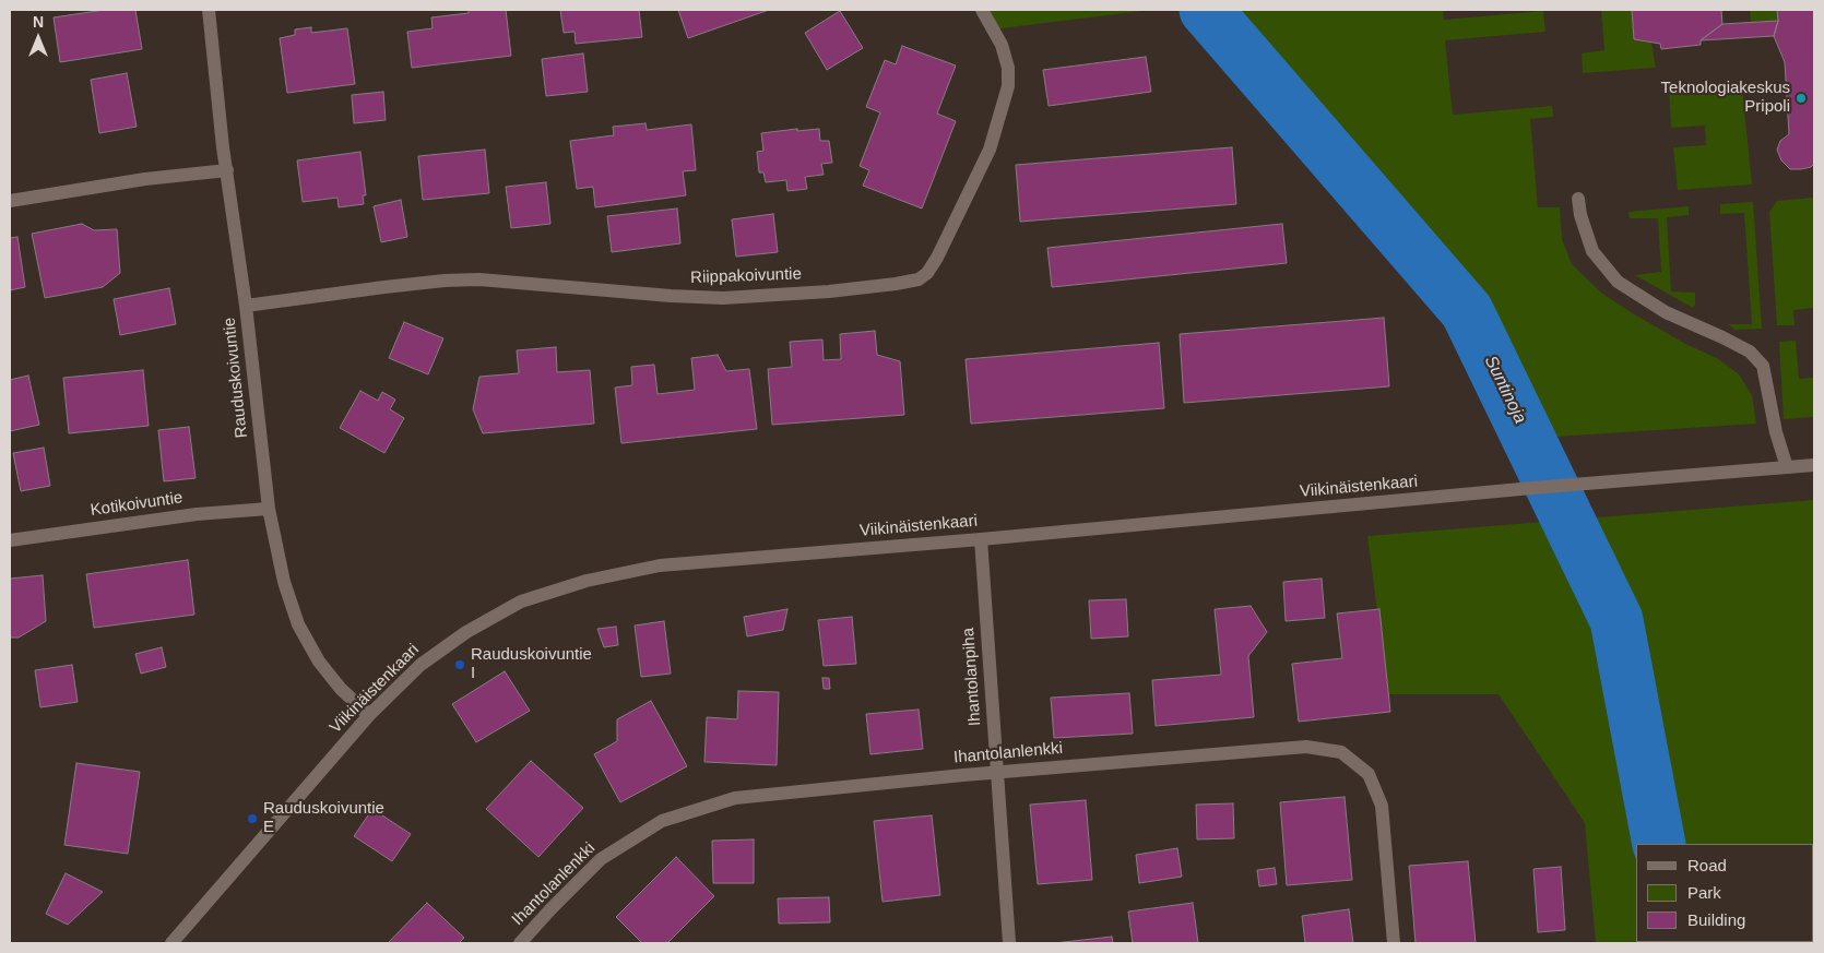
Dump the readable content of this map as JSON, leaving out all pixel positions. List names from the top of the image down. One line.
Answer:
{"streets":{"street":["Riippakoivuntie","Rauduskoivuntie","Viikinäistenkaari","Kotikoivuntie","Ihantolanpiha","Ihantolanlenkki"]},"crossings":[["Riippakoivuntie","Rauduskoivuntie"],["Rauduskoivuntie","Viikinäistenkaari"],["Rauduskoivuntie","Kotikoivuntie"],["Viikinäistenkaari","Ihantolanpiha"],["Ihantolanpiha","Ihantolanlenkki"]],"water":["Suntinoja"],"places":["Teknologiakeskus Pripoli","Rauduskoivuntie I","Rauduskoivuntie E"],"legend":["Road","Park","Building"],"north":"top"}
